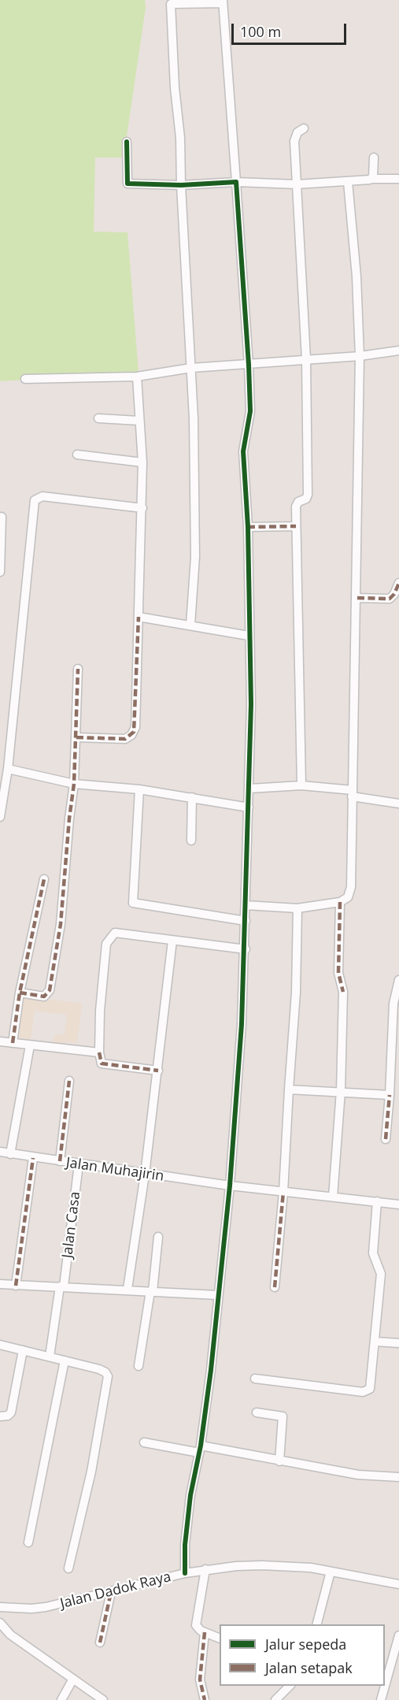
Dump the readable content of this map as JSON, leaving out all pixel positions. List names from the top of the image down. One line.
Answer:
{"streets":{"street":["Jalan Muhajirin","Jalan Casa","Jalan Dadok Raya"]},"crossings":[["Jalan Muhajirin","Jalan Casa"]],"legend":["Jalur sepeda","Jalan setapak"],"scale_bar":"100 m"}
